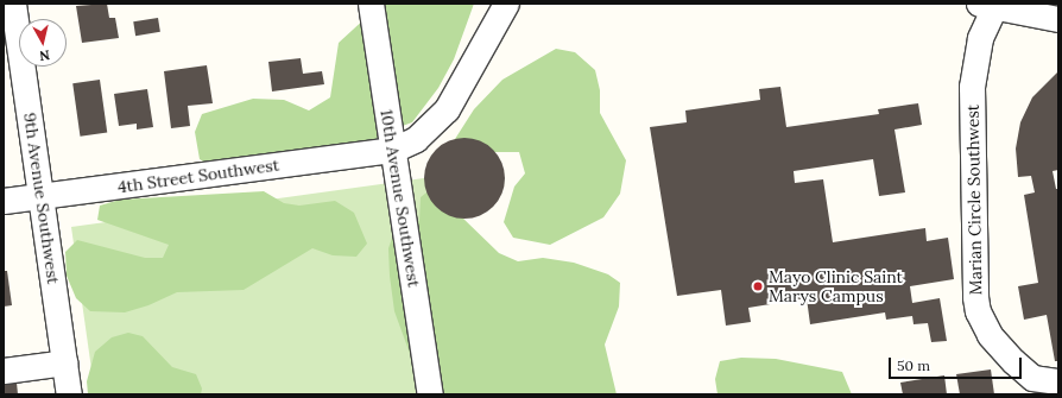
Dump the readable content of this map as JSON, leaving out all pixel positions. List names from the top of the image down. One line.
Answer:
{"streets":{"street":["4th Street Southwest","9th Avenue Southwest","10th Avenue Southwest","Marian Circle Southwest"]},"crossings":[["4th Street Southwest","9th Avenue Southwest"],["4th Street Southwest","10th Avenue Southwest"]],"places":["Mayo Clinic Saint Marys Campus"],"scale_bar":"50 m","north":"bottom"}
